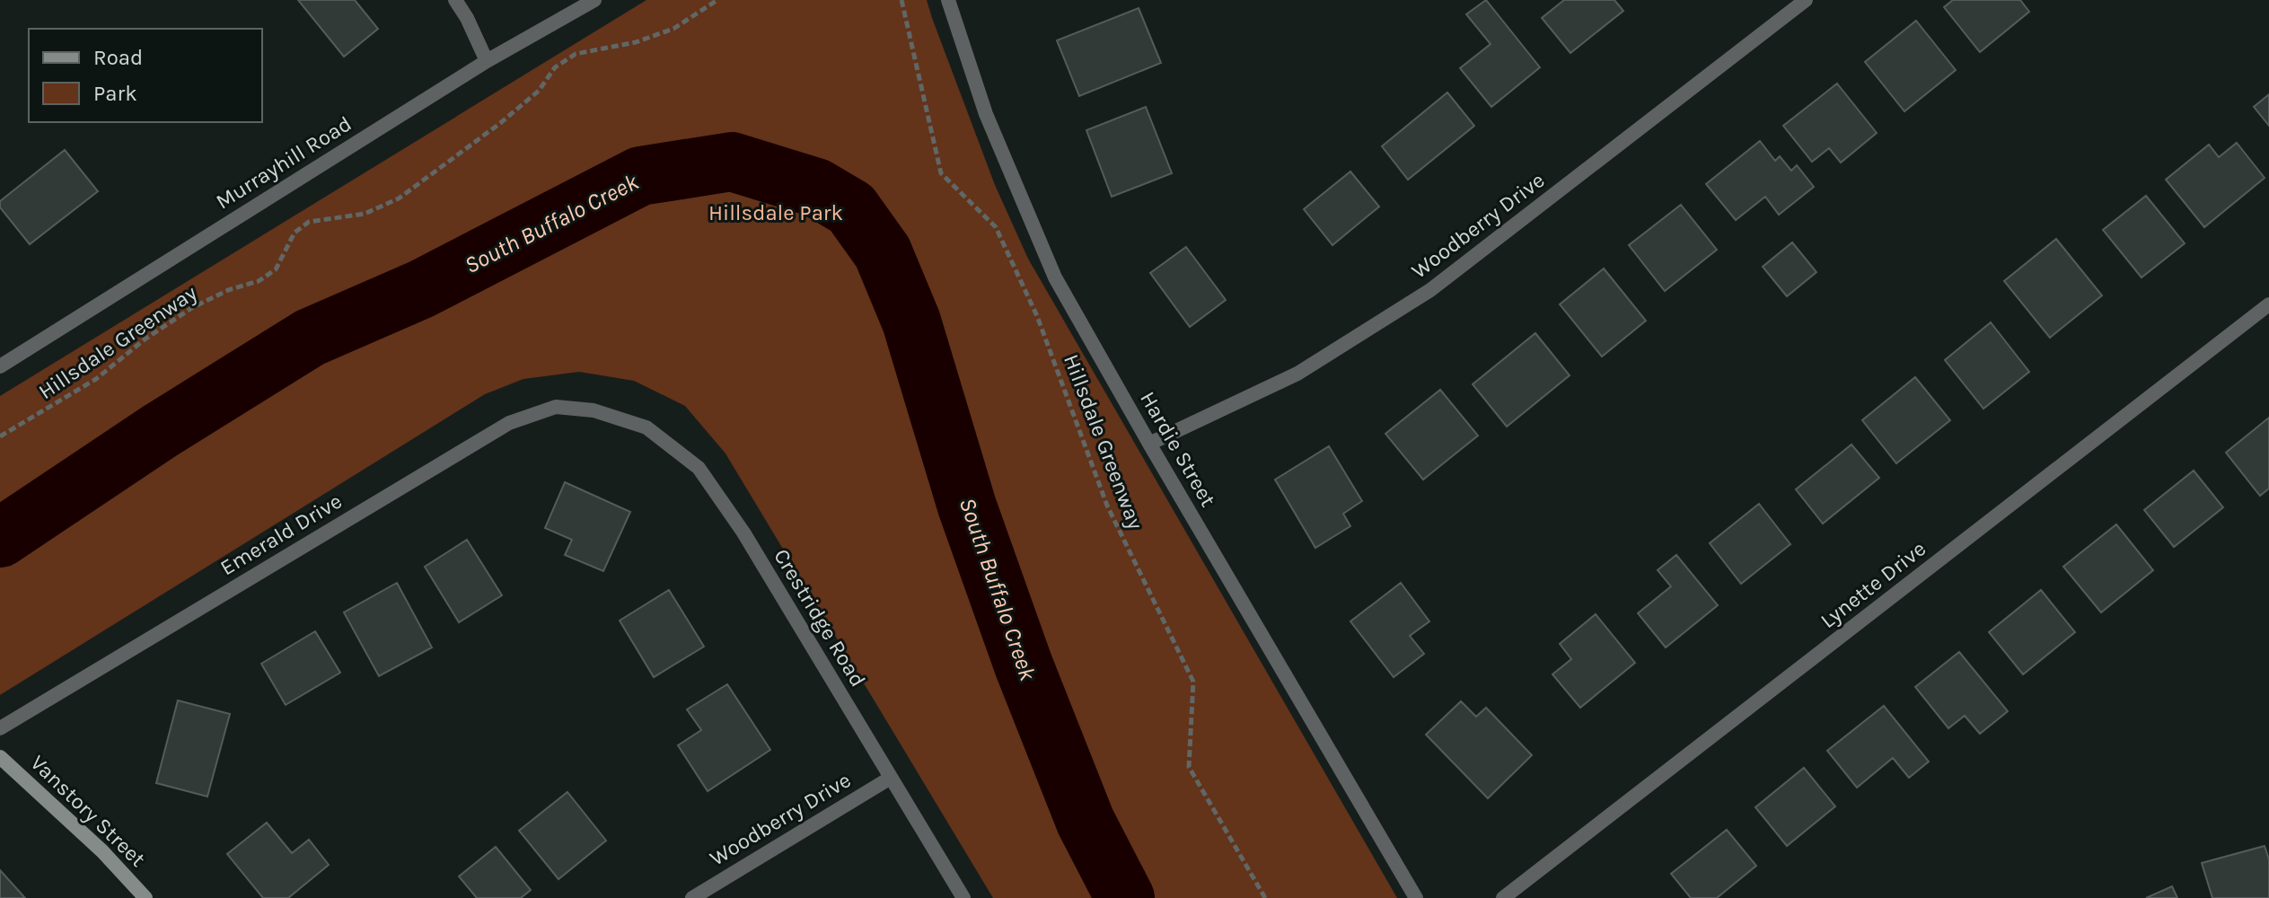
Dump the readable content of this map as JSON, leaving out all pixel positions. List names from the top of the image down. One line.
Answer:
{"streets":{"street":["Murrayhill Road","Woodberry Drive","Hardie Street","Emerald Drive","Lynette Drive","Crestridge Road","Vanstory Street"],"path":["Hillsdale Greenway"]},"crossings":[["Woodberry Drive","Hardie Street"],["Woodberry Drive","Crestridge Road"],["Emerald Drive","Crestridge Road"]],"water":["South Buffalo Creek"],"parks":["Hillsdale Park"],"legend":["Road","Park"]}
